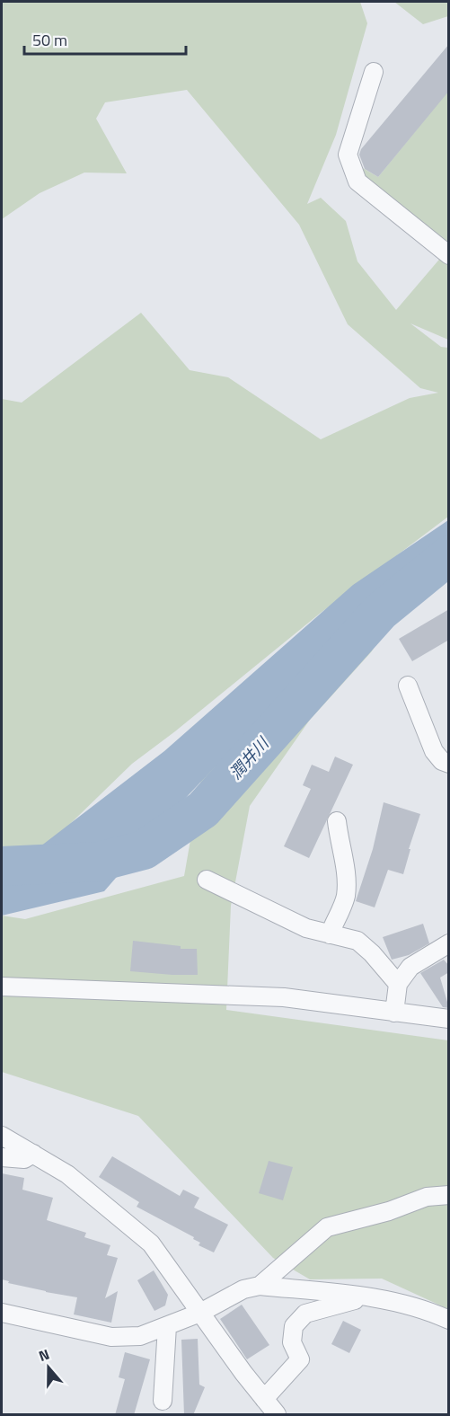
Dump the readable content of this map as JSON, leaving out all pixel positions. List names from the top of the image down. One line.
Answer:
{"water":["潤井川"],"scale_bar":"50 m","north":"top"}
